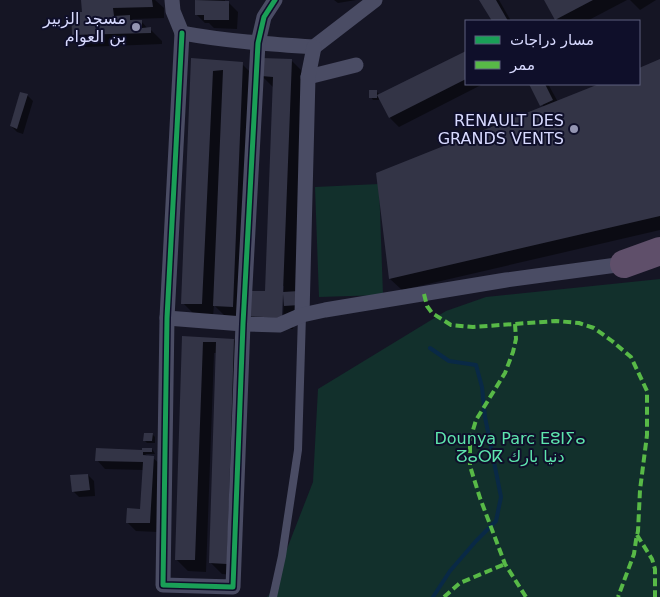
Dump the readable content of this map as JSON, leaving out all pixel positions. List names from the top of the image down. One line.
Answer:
{"parks":["Dounya Parc ⴹⵓⵏⵢⴰ ⵒⴰⵔⴽ دنيا بارك"],"places":["مسجد الزبير بن العوام","RENAULT DES GRANDS VENTS"],"legend":["مسار دراجات","ممر"]}
